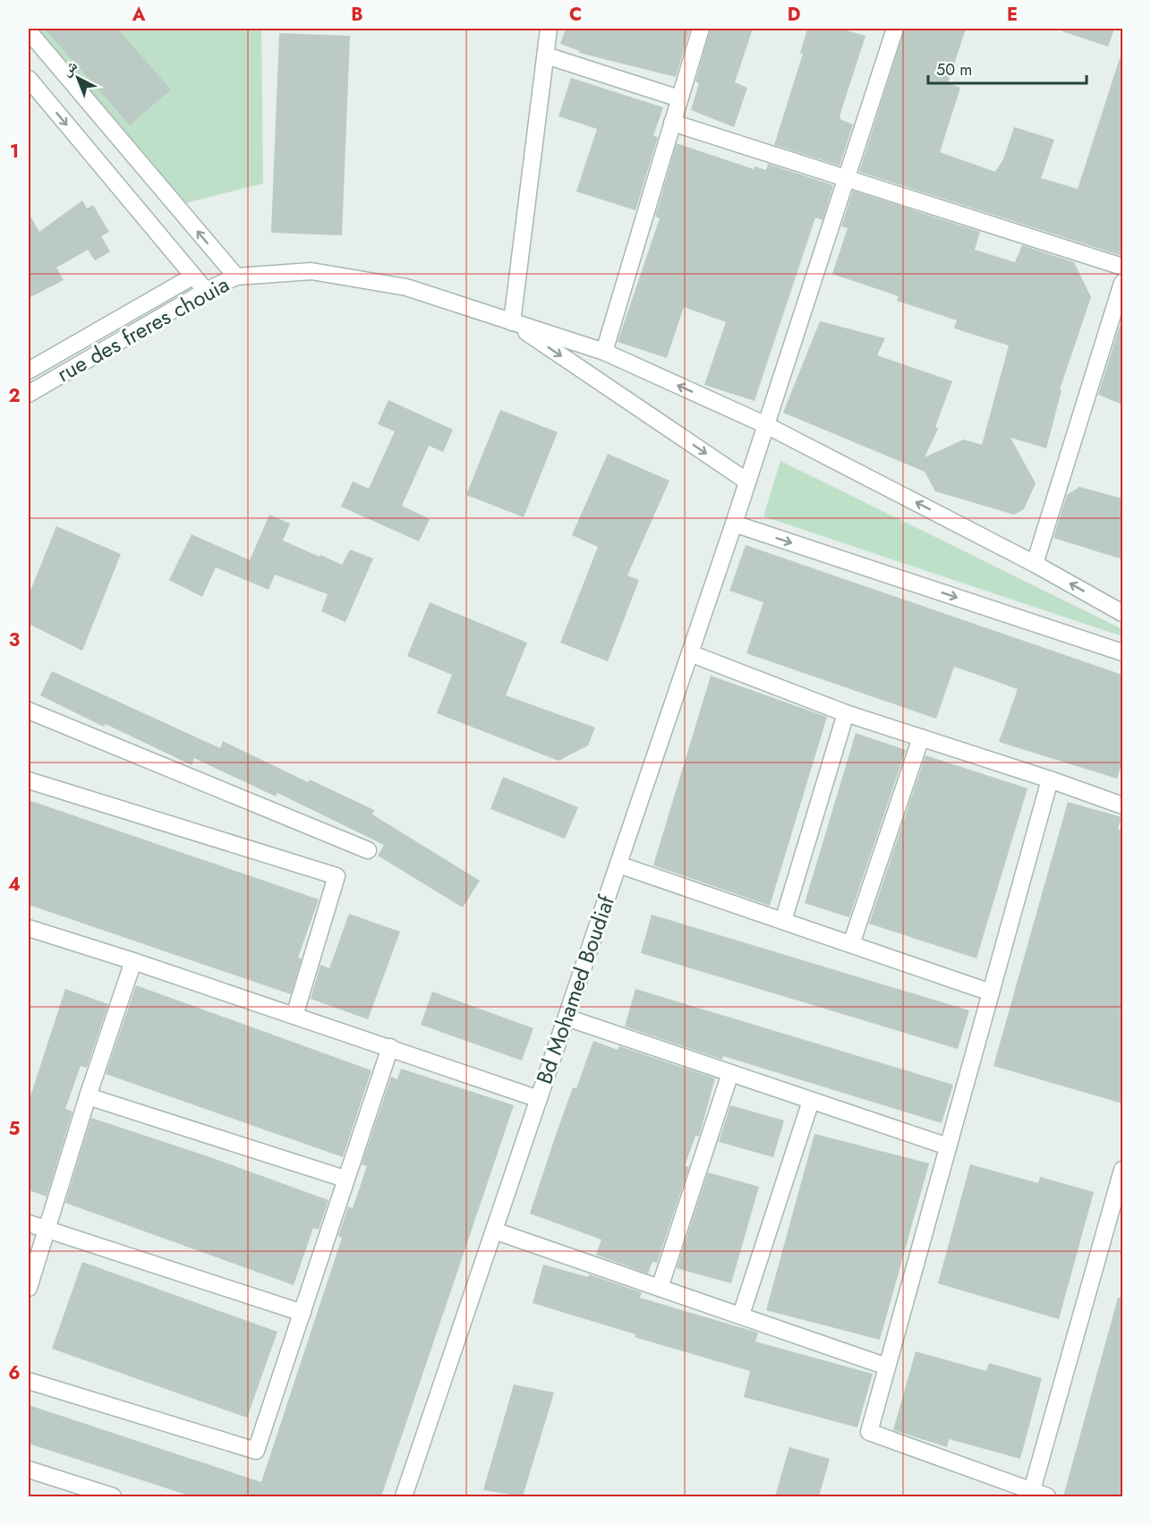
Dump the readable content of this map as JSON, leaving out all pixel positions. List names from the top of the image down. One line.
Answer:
{"streets":{"street":["rue des freres chouia","Bd Mohamed Boudiaf"]},"crossings":[["rue des freres chouia","Bd Mohamed Boudiaf"]],"scale_bar":"50 m","north":"top left","grid":{"columns":["A","B","C","D","E"],"rows":["1","2","3","4","5","6"]}}
